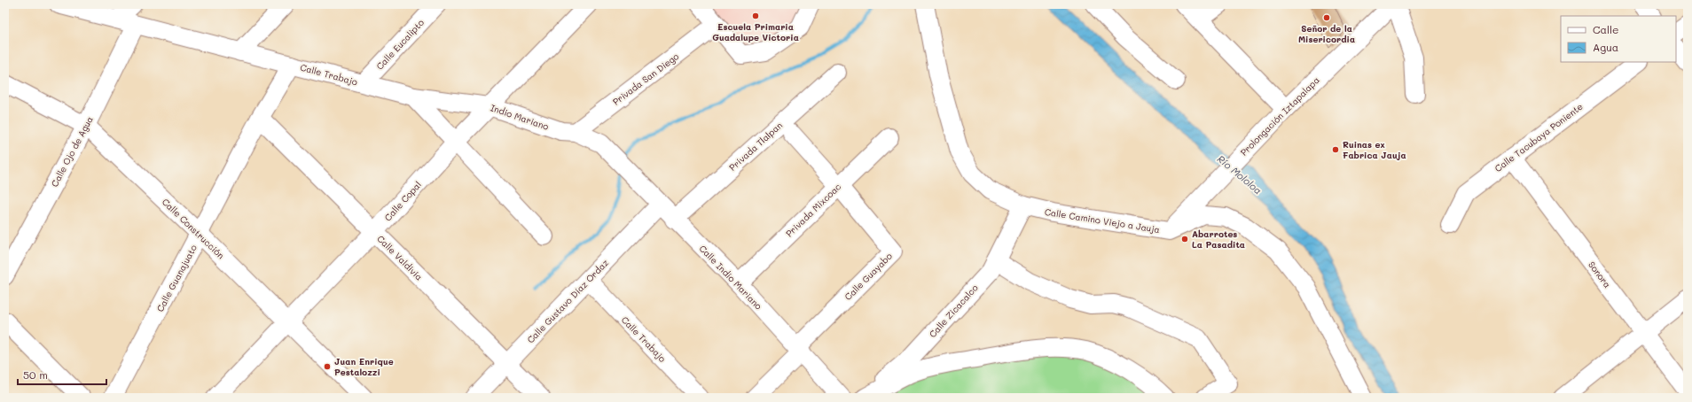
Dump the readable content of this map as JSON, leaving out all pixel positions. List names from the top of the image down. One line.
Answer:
{"streets":{"street":["Calle Eucalipto","Calle Trabajo","Privada San Diego","Prolongación Iztapalapa","Indio Mariano","Calle Tacubaya Poniente","Privada Tlalpan","Calle Ojo de Agua","Calle Copal","Privada Mixcoac","Calle Camino Viejo a Jauja","Calle Construcción","Calle Valdivia","Sonora","Calle Guayabo","Calle Indio Mariano","Calle Guanajuato","Calle Gustavo Díaz Ordaz","Calle Zicacalco"]},"crossings":[["Calle Eucalipto","Calle Trabajo"],["Calle Trabajo","Indio Mariano"],["Calle Trabajo","Calle Ojo de Agua"],["Calle Trabajo","Calle Guanajuato"],["Calle Trabajo","Calle Gustavo Díaz Ordaz"],["Privada San Diego","Indio Mariano"],["Prolongación Iztapalapa","Calle Camino Viejo a Jauja"],["Indio Mariano","Calle Copal"],["Indio Mariano","Calle Indio Mariano"],["Calle Tacubaya Poniente","Sonora"],["Privada Tlalpan","Calle Indio Mariano"],["Calle Ojo de Agua","Calle Construcción"],["Calle Copal","Calle Construcción"],["Calle Copal","Calle Valdivia"],["Privada Mixcoac","Calle Guayabo"],["Privada Mixcoac","Calle Indio Mariano"],["Calle Camino Viejo a Jauja","Calle Zicacalco"],["Calle Construcción","Calle Guanajuato"],["Calle Valdivia","Calle Guanajuato"],["Calle Valdivia","Calle Gustavo Díaz Ordaz"],["Calle Guayabo","Calle Indio Mariano"],["Calle Indio Mariano","Calle Gustavo Díaz Ordaz"]],"water":["Río Mololoa"],"places":["Escuela Primaria Guadalupe Victoria","Señor de la Misericordia","Ruinas ex Fabrica Jauja","Abarrotes La Pasadita","Juan Enrique Pestalozzi"],"legend":["Calle","Agua"],"scale_bar":"50 m"}
